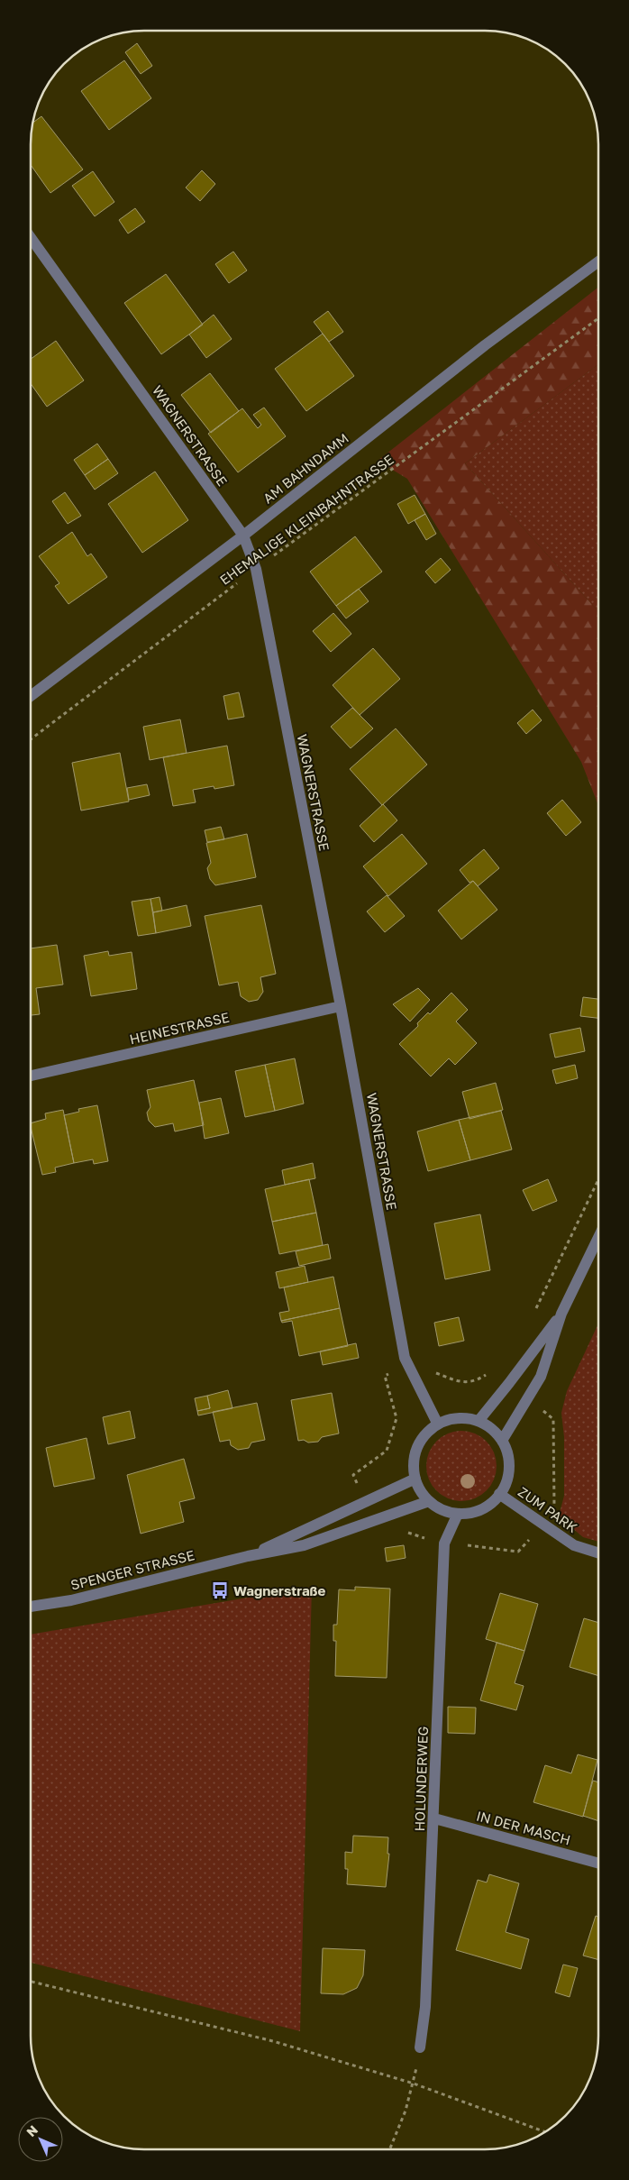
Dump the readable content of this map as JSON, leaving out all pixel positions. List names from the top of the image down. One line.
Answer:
{"streets":{"street":["WAGNERSTRASSE","AM BAHNDAMM","HEINESTRASSE","ZUM PARK","SPENGER STRASSE","HOLUNDERWEG","IN DER MASCH"],"path":["EHEMALIGE KLEINBAHNTRASSE"]},"crossings":[["WAGNERSTRASSE","AM BAHNDAMM"],["WAGNERSTRASSE","EHEMALIGE KLEINBAHNTRASSE"],["WAGNERSTRASSE","HEINESTRASSE"],["WAGNERSTRASSE","ZUM PARK"],["WAGNERSTRASSE","SPENGER STRASSE"],["WAGNERSTRASSE","HOLUNDERWEG"],["ZUM PARK","SPENGER STRASSE"],["ZUM PARK","HOLUNDERWEG"],["SPENGER STRASSE","HOLUNDERWEG"],["HOLUNDERWEG","IN DER MASCH"]],"places":{"bus stop":["Wagnerstraße"]},"north":"top left"}
